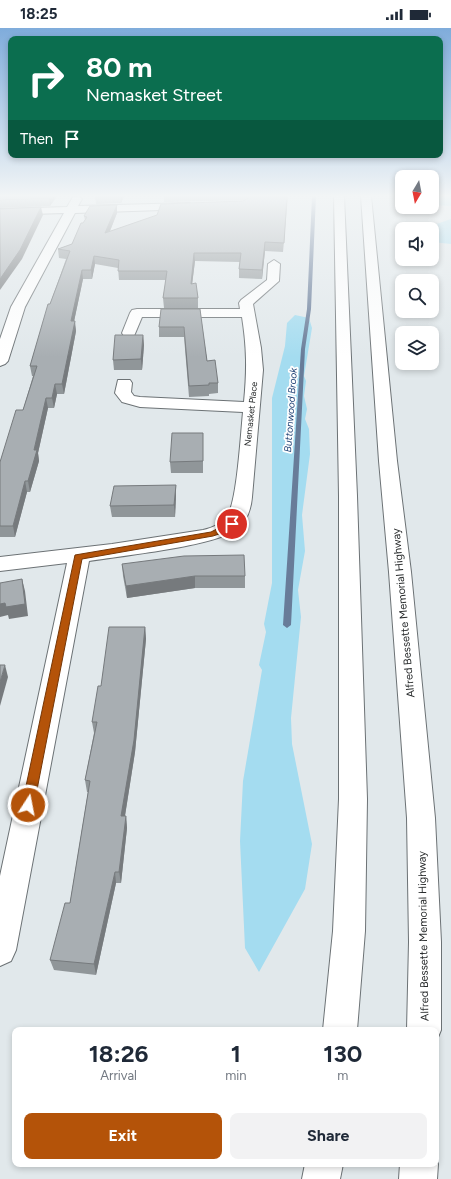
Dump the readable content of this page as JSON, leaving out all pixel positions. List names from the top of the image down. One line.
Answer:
{"streets":{"main road":["Nemasket Place","Alfred Bessette Memorial Highway"]},"water":["Buttonwood Brook"],"north":"bottom","page":{"status":"18:25","turn":["80 m","Nemasket Street"],"then":"Then","eta":["18:26","Arrival","1","min","130","m"],"buttons":["Exit","Share"]}}
